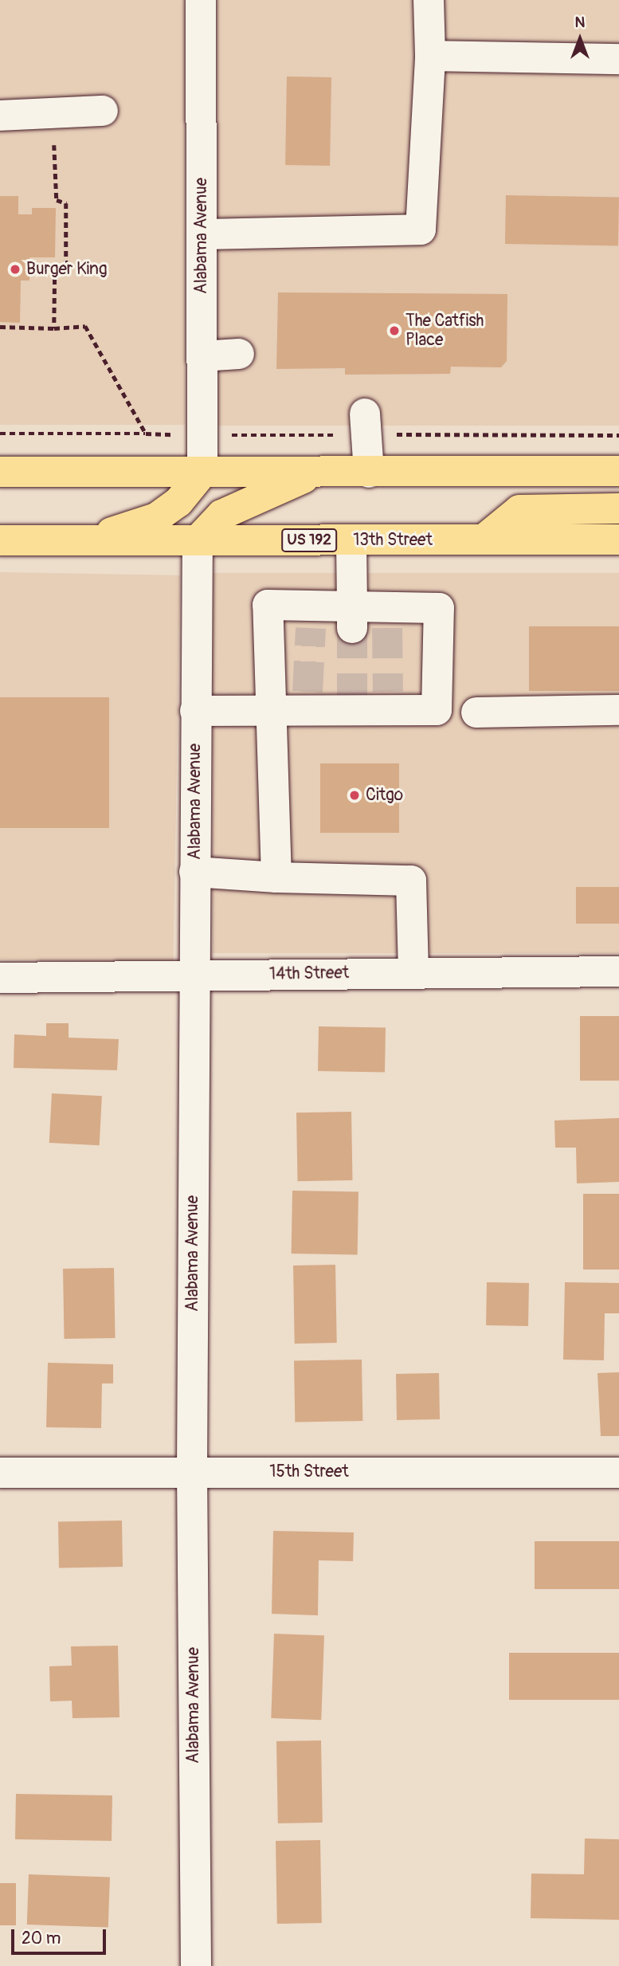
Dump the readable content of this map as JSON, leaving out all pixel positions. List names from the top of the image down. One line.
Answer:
{"streets":{"highway":["US 192","13th Street"],"street":["Alabama Avenue","14th Street","15th Street"]},"crossings":[["Alabama Avenue","13th Street"],["Alabama Avenue","14th Street"],["Alabama Avenue","15th Street"]],"places":["Burger King","The Catfish Place","Citgo"],"scale_bar":"20 m","north":"top"}
